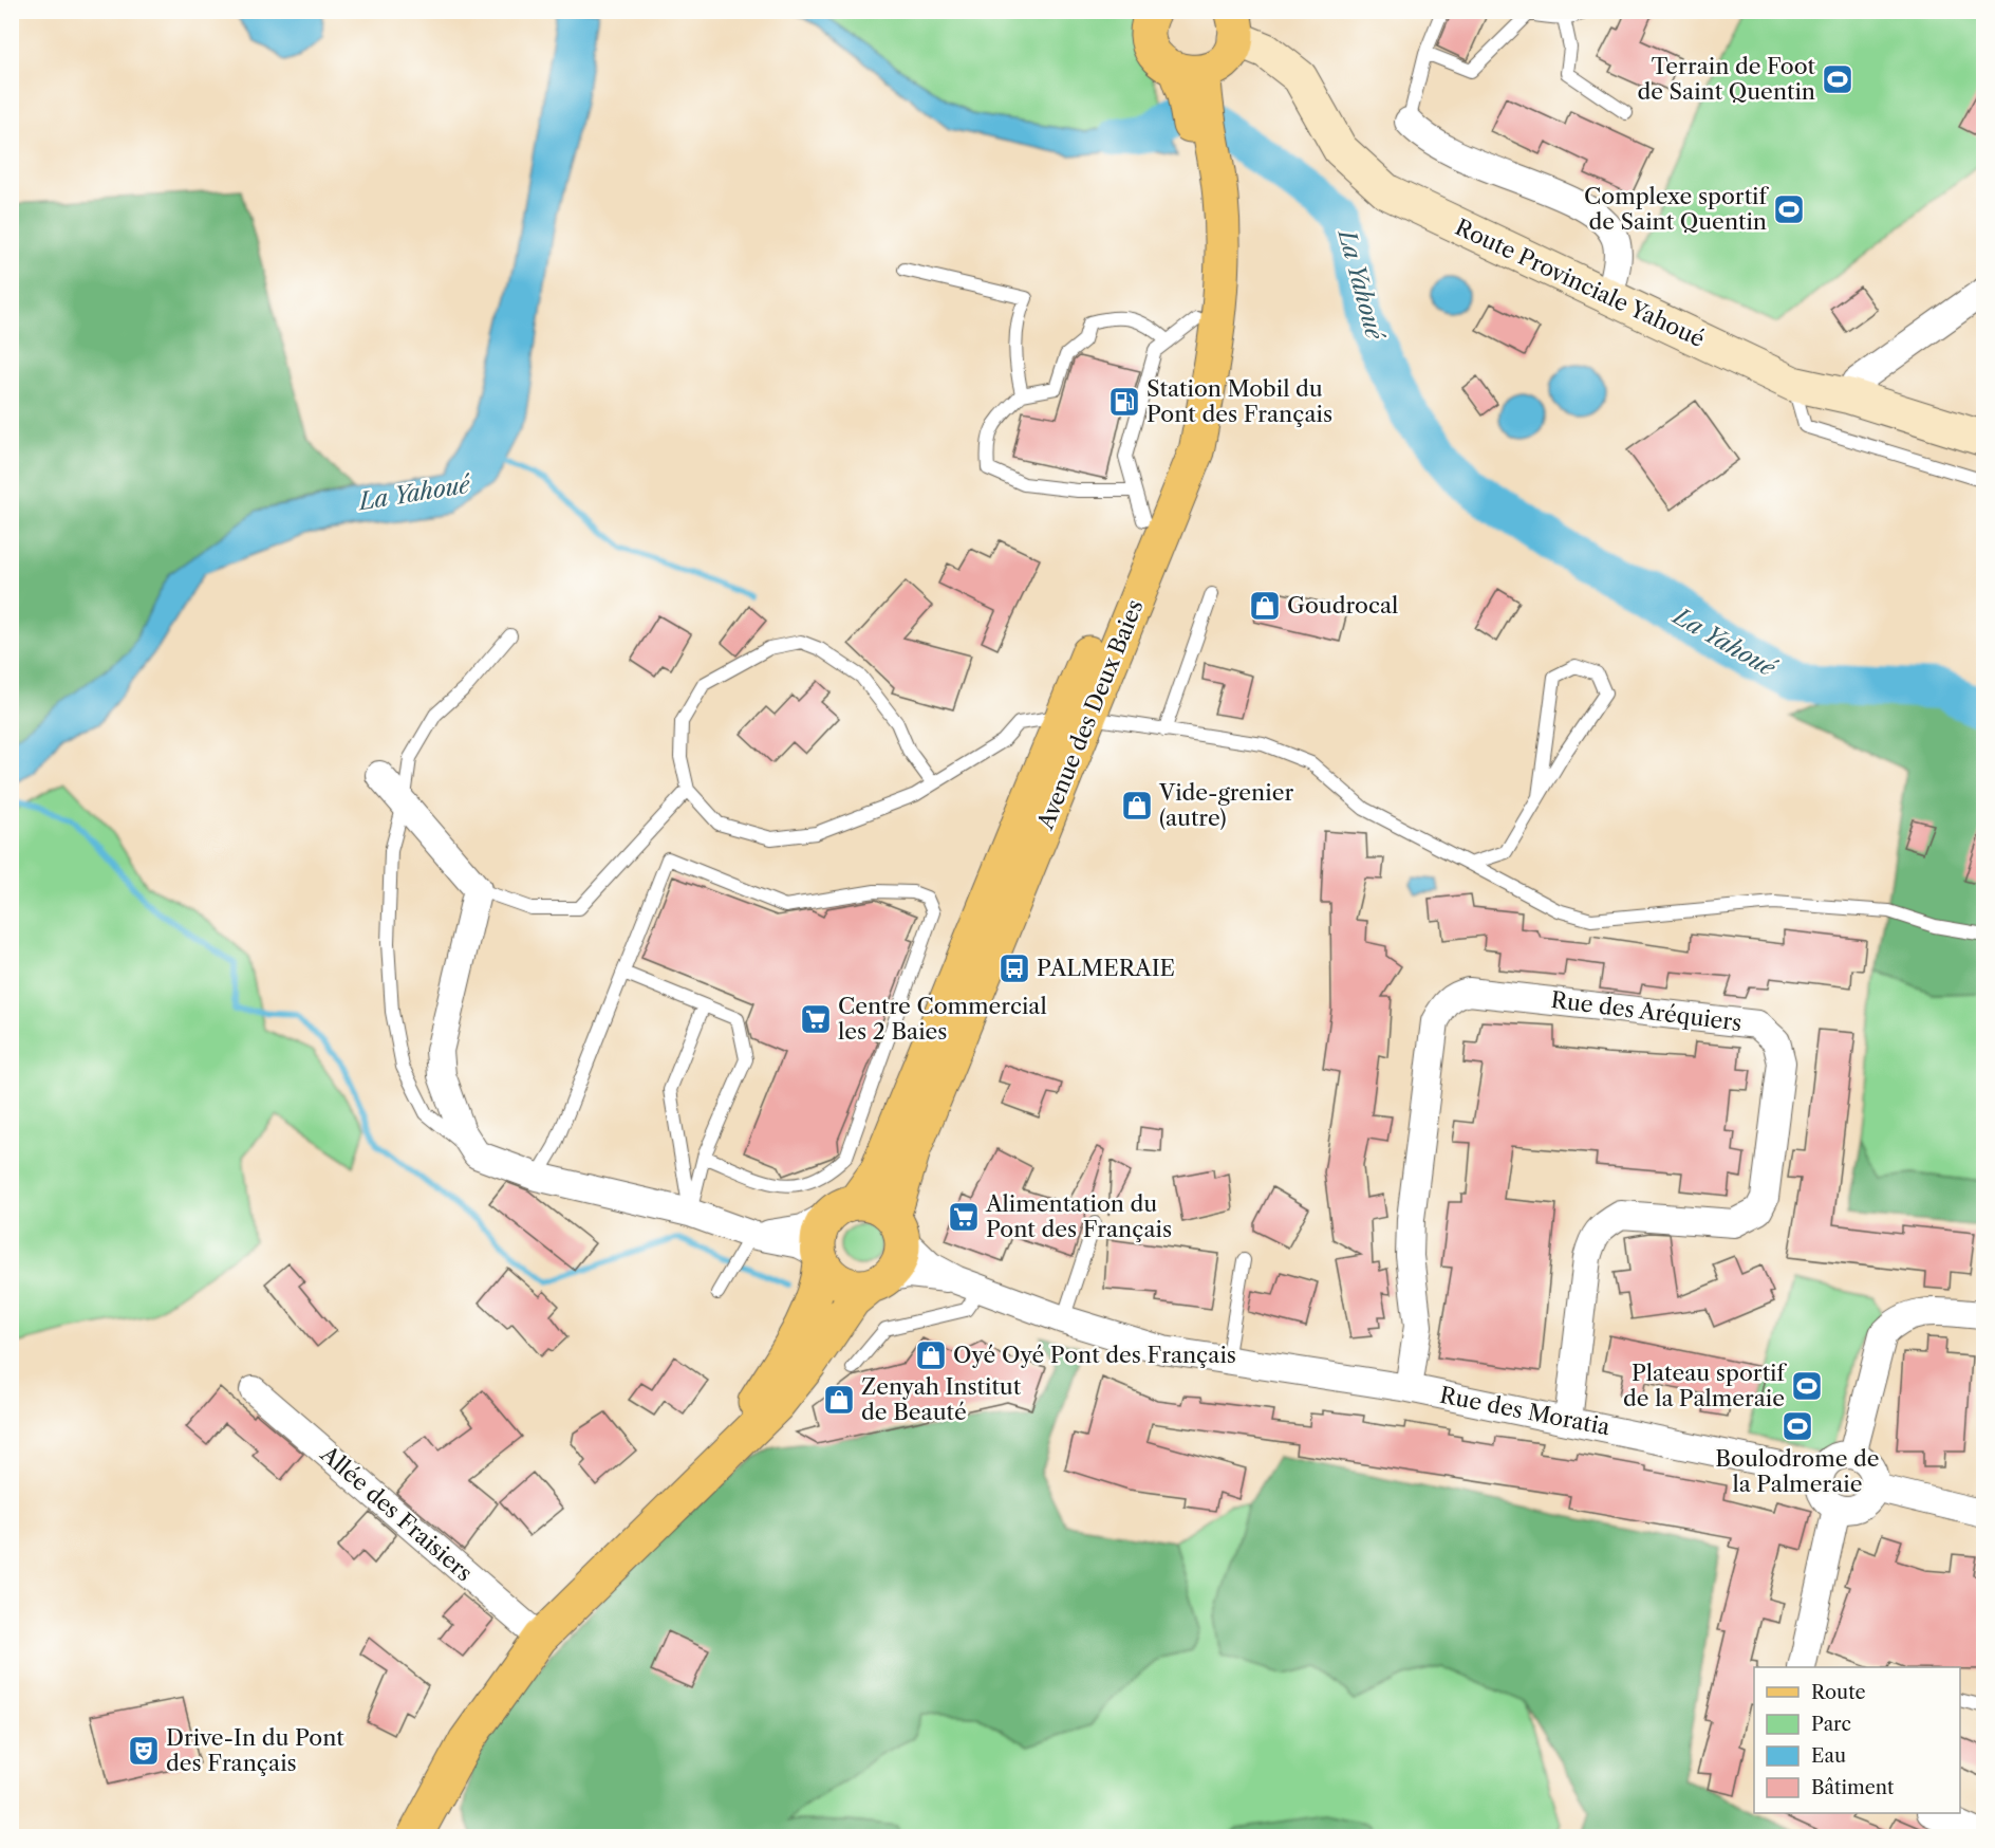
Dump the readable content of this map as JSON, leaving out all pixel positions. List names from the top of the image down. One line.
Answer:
{"streets":{"main road":["Route Provinciale Yahoué","Avenue des Deux Baies"],"street":["Rue des Aréquiers","Rue des Moratia","Allée des Fraisiers"]},"crossings":[["Avenue des Deux Baies","Rue des Moratia"],["Rue des Aréquiers","Rue des Moratia"]],"water":["La Yahoué"],"places":{"sports":["Terrain de Foot de Saint Quentin","Complexe sportif de Saint Quentin","Plateau sportif de la Palmeraie","Boulodrome de la Palmeraie"],"fuel station":["Station Mobil du Pont des Français"],"shop":["Goudrocal","Vide-grenier (autre)","Oyé Oyé Pont des Français","Zenyah Institut de Beauté"],"bus stop":["PALMERAIE"],"supermarket":["Centre Commercial les 2 Baies","Alimentation du Pont des Français"],"theatre":["Drive-In du Pont des Français"]},"legend":["Route","Parc","Eau","Bâtiment"]}
